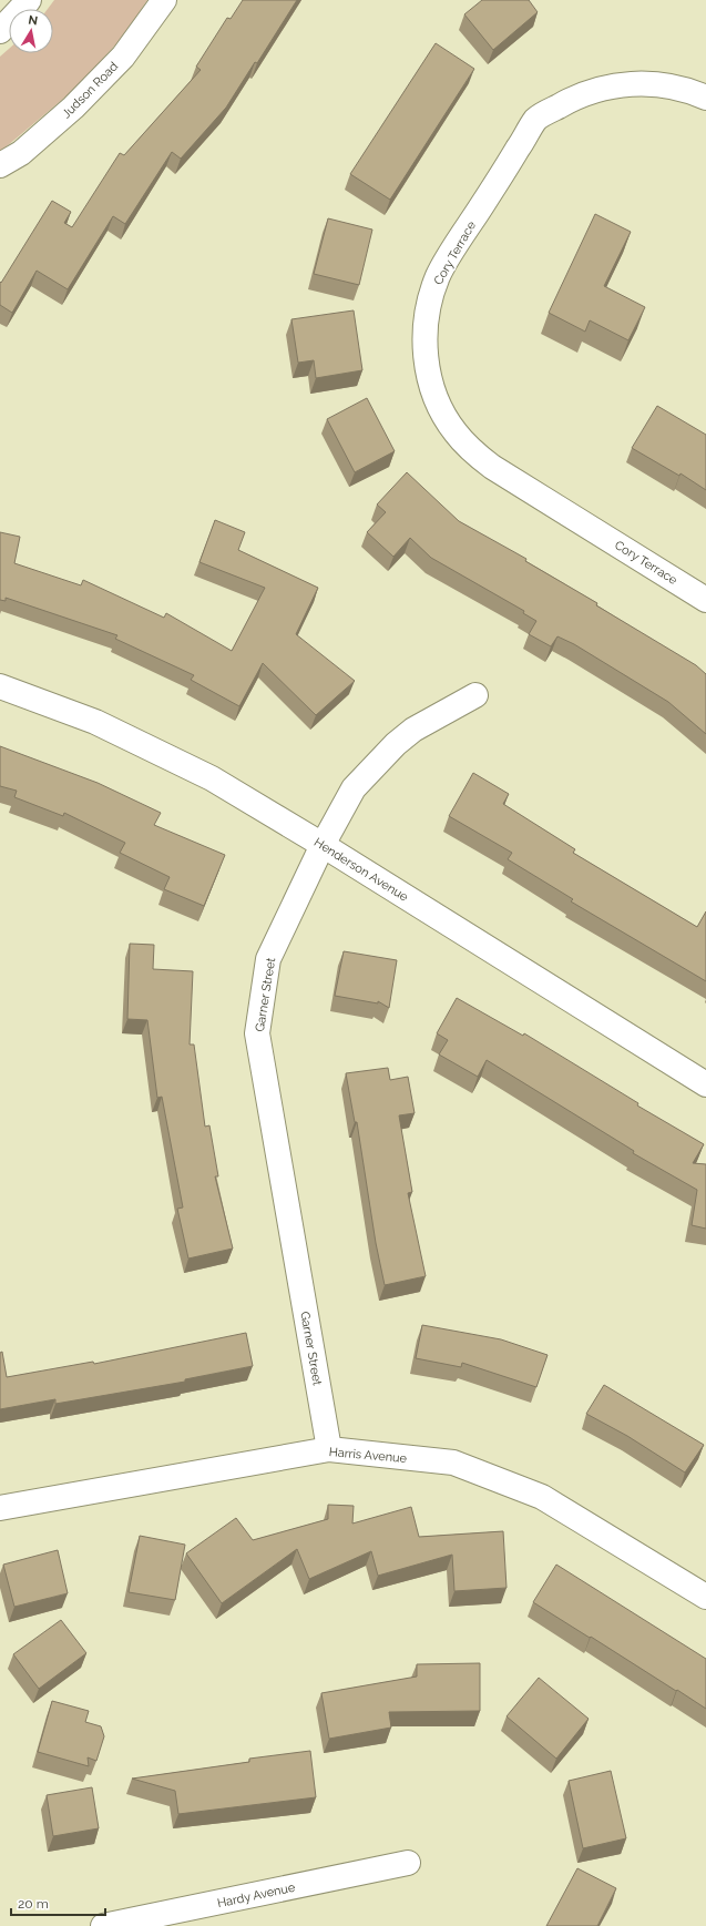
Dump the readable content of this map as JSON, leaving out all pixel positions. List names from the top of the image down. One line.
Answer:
{"streets":{"street":["Judson Road","Cory Terrace","Henderson Avenue","Garner Street","Harris Avenue","Hardy Avenue"]},"crossings":[["Henderson Avenue","Garner Street"],["Garner Street","Harris Avenue"]],"scale_bar":"20 m","north":"top"}
